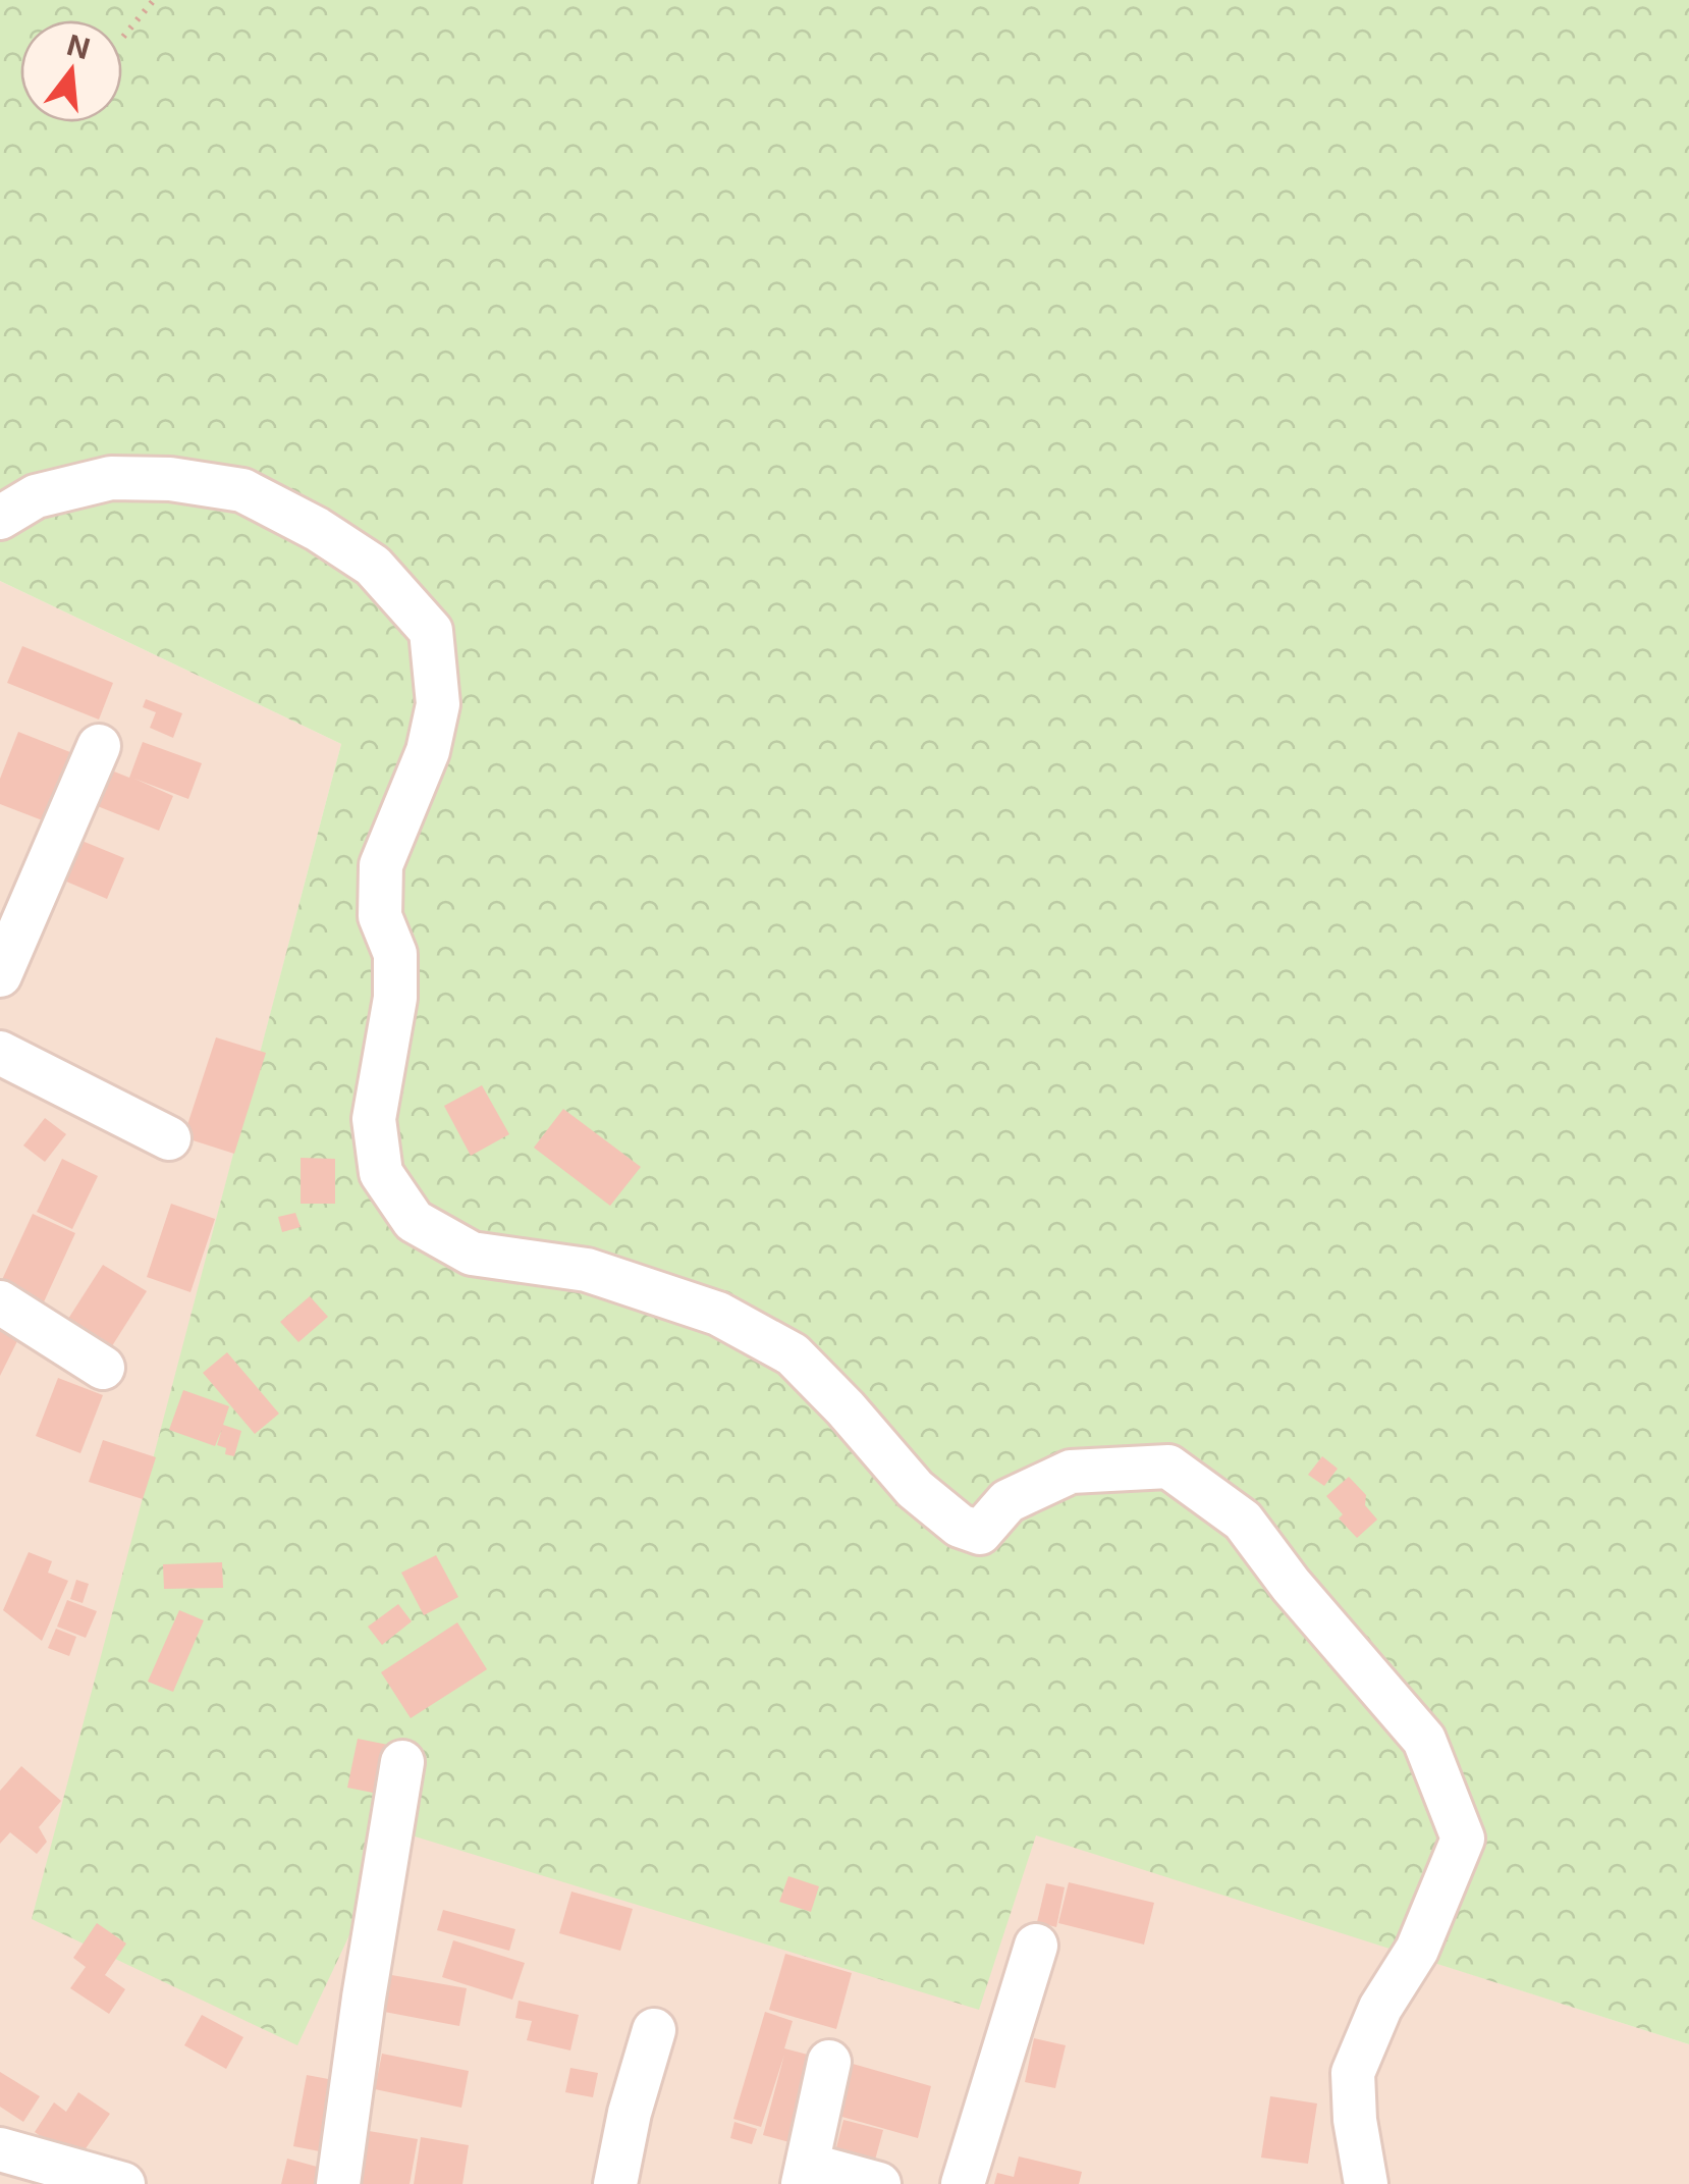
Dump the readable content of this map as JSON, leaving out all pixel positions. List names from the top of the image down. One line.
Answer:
{"north":"top"}
